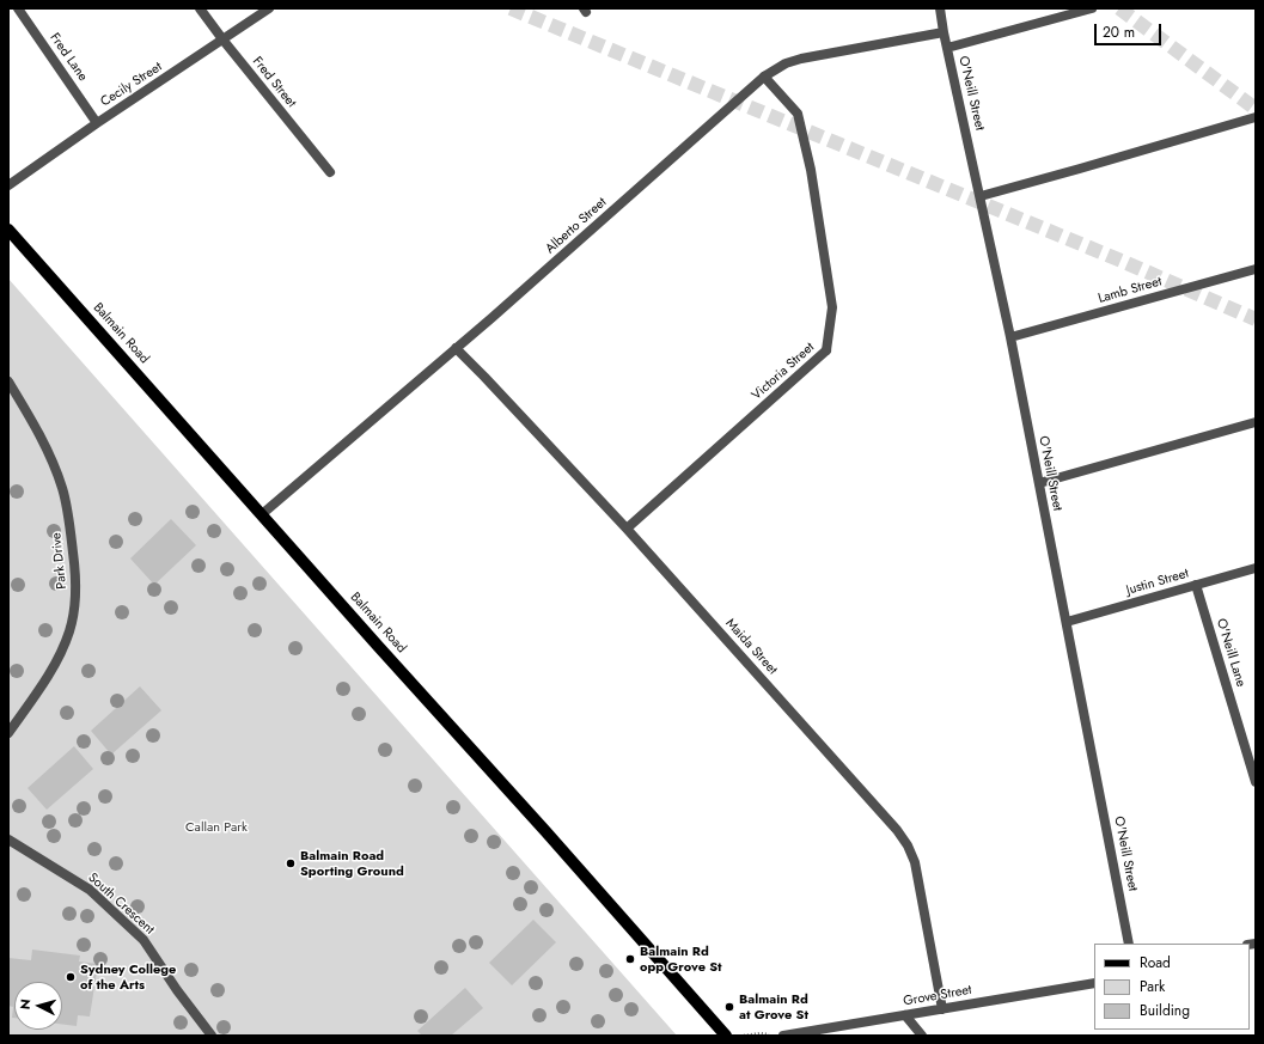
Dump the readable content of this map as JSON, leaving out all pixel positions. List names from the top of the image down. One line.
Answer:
{"streets":{"main road":["Balmain Road"],"street":["Fred Lane","Fred Street","Cecily Street","O'Neill Street","Alberto Street","Lamb Street","Victoria Street","Park Drive","Justin Street","Maida Street","O'Neill Lane","South Crescent","Grove Street"]},"crossings":[["Fred Lane","Cecily Street"],["Fred Street","Cecily Street"],["O'Neill Street","Alberto Street"],["O'Neill Street","Lamb Street"],["O'Neill Street","Justin Street"],["Alberto Street","Balmain Road"],["Alberto Street","Victoria Street"],["Alberto Street","Maida Street"],["Victoria Street","Maida Street"],["Justin Street","O'Neill Lane"],["Maida Street","Grove Street"]],"parks":["Callan Park"],"places":["Balmain Road Sporting Ground","Balmain Rd opp Grove St","Sydney College of the Arts","Balmain Rd at Grove St"],"legend":["Road","Park","Building"],"scale_bar":"20 m","north":"left"}
